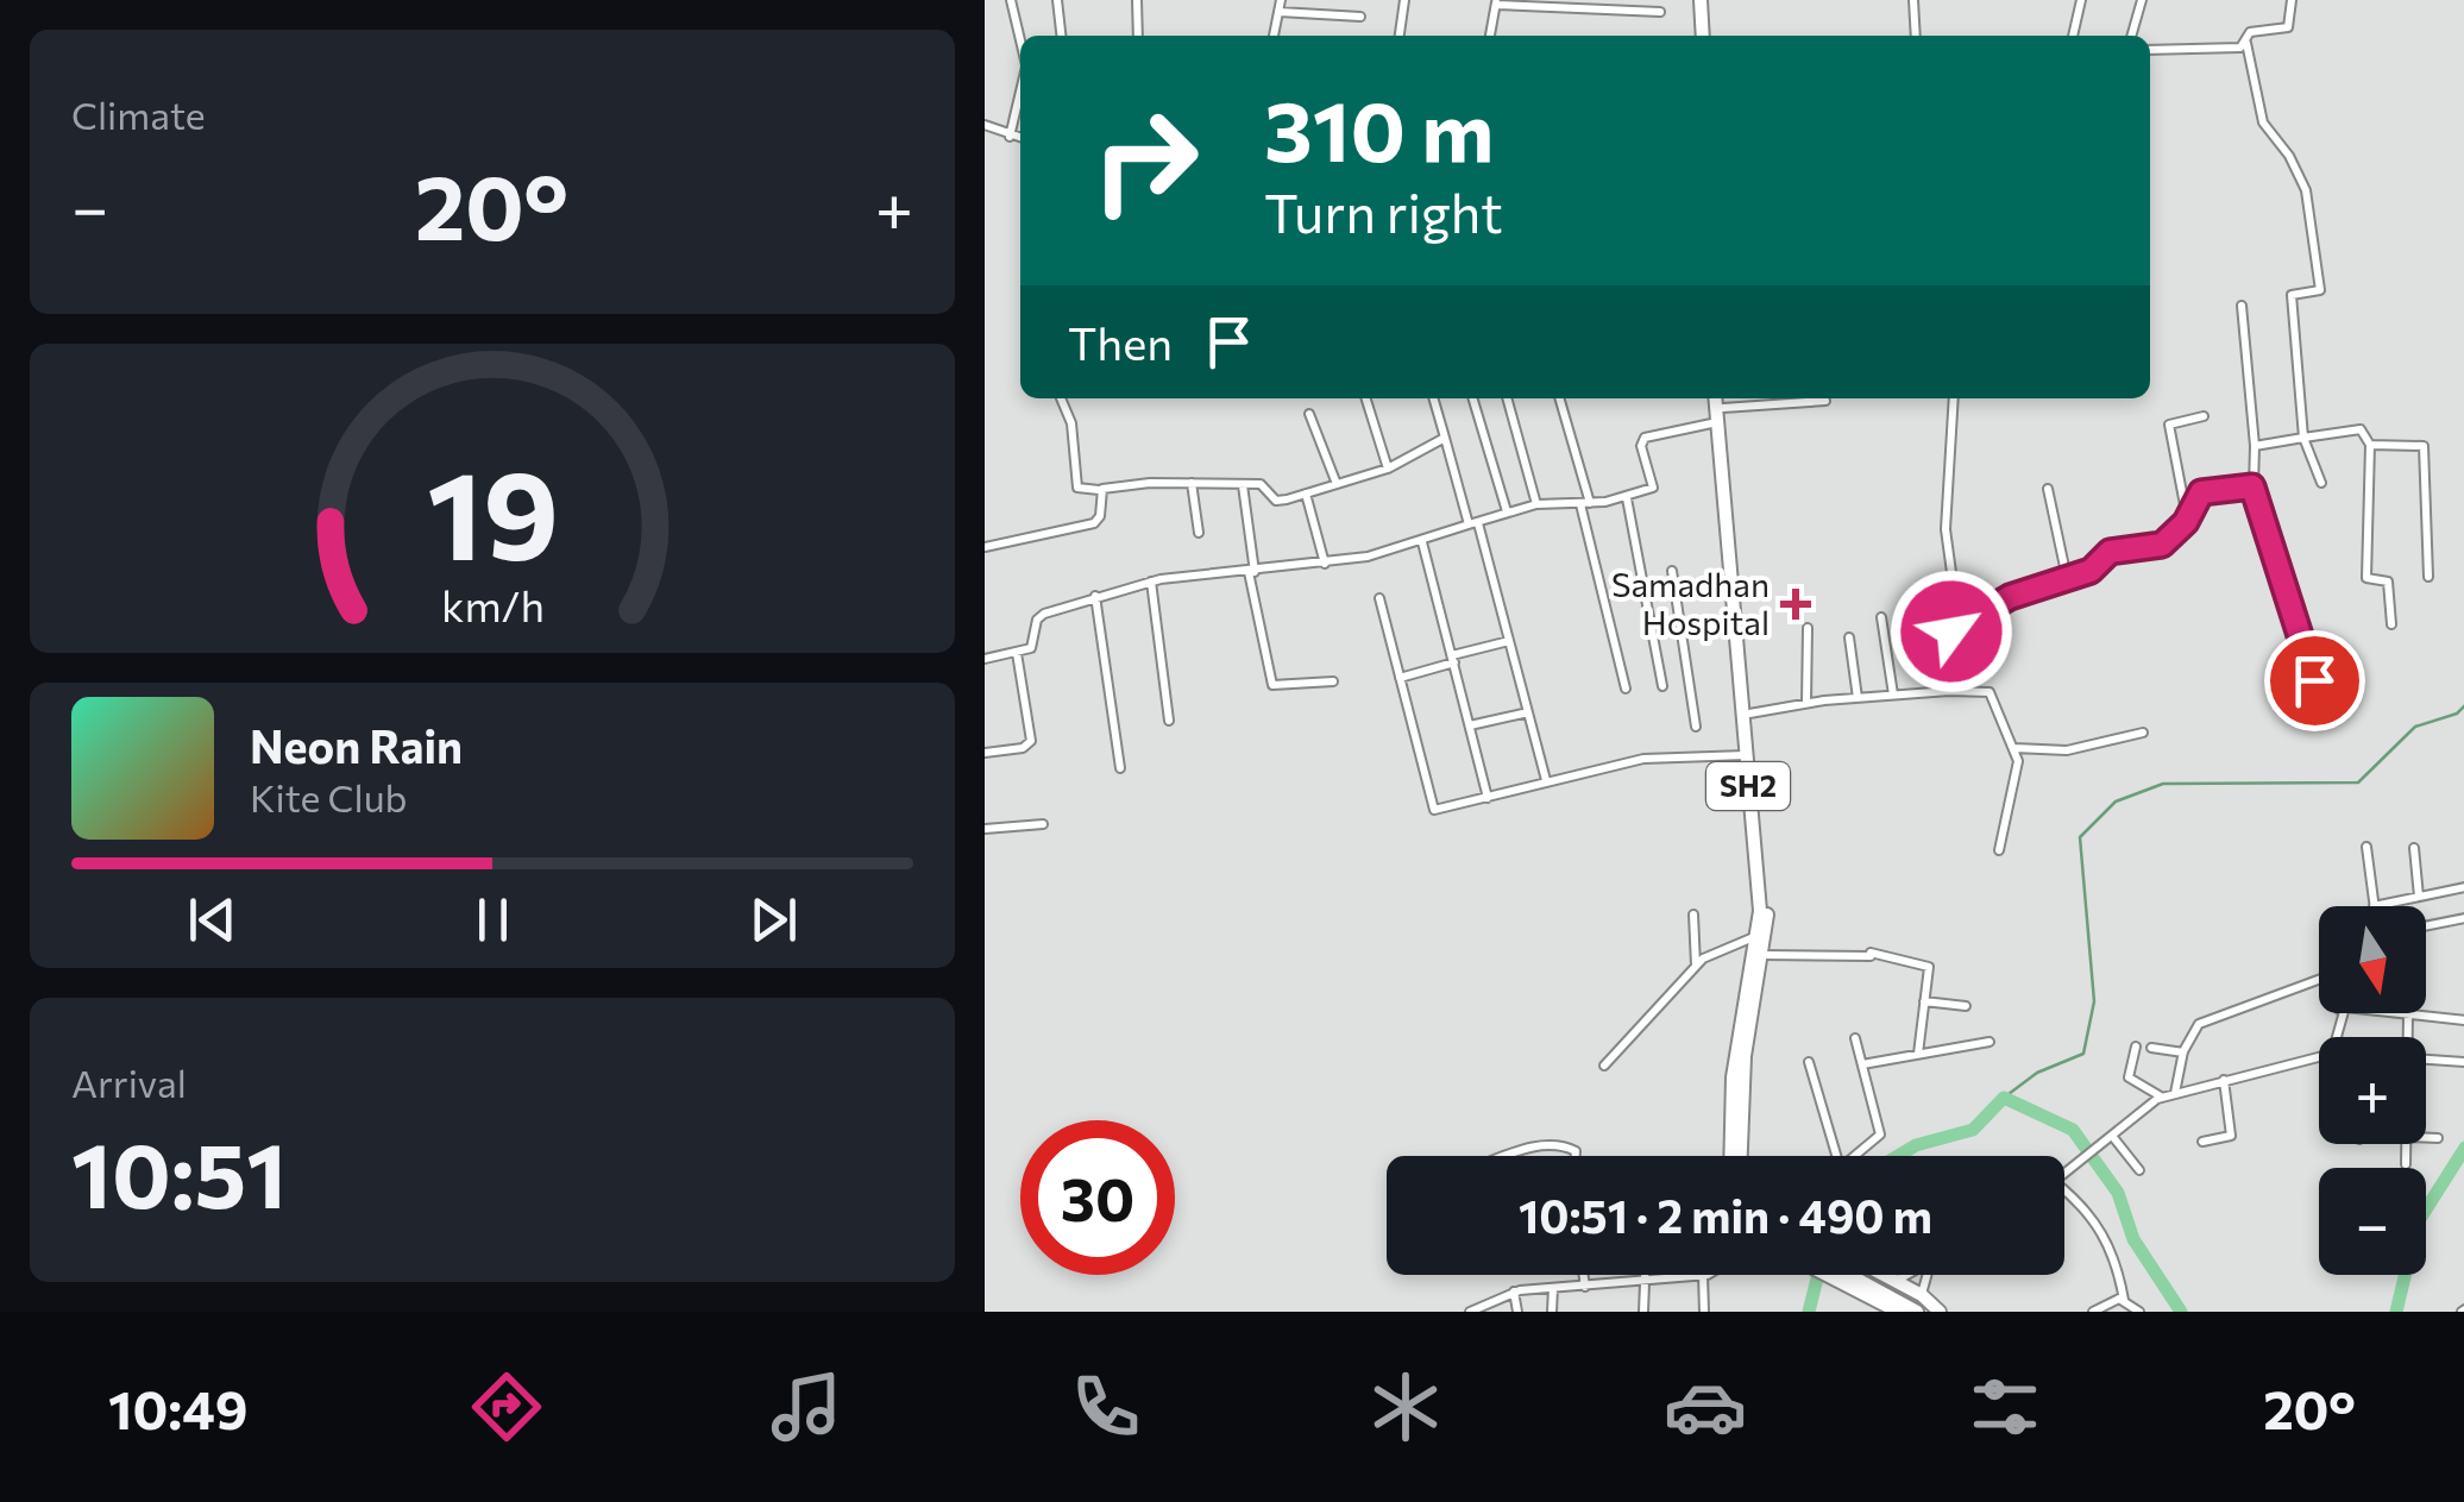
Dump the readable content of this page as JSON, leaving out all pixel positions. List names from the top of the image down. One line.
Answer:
{"streets":{"main road":["SH2"]},"places":{"health":["Samadhan Hospital"]},"north":"bottom","page":{"tile":["Climate",["Arrival","10:51"]],"turn":["310 m","Turn right"],"heat":["−","20°","+"],"then":"Then","song":["Neon Rain","Kite Club"],"map_buttons":["+","−"],"limit":"30","trip":"10:51 · 2 min · 490 m","tabs":["10:49","20°"],"gauge":["19","km/h"]}}
